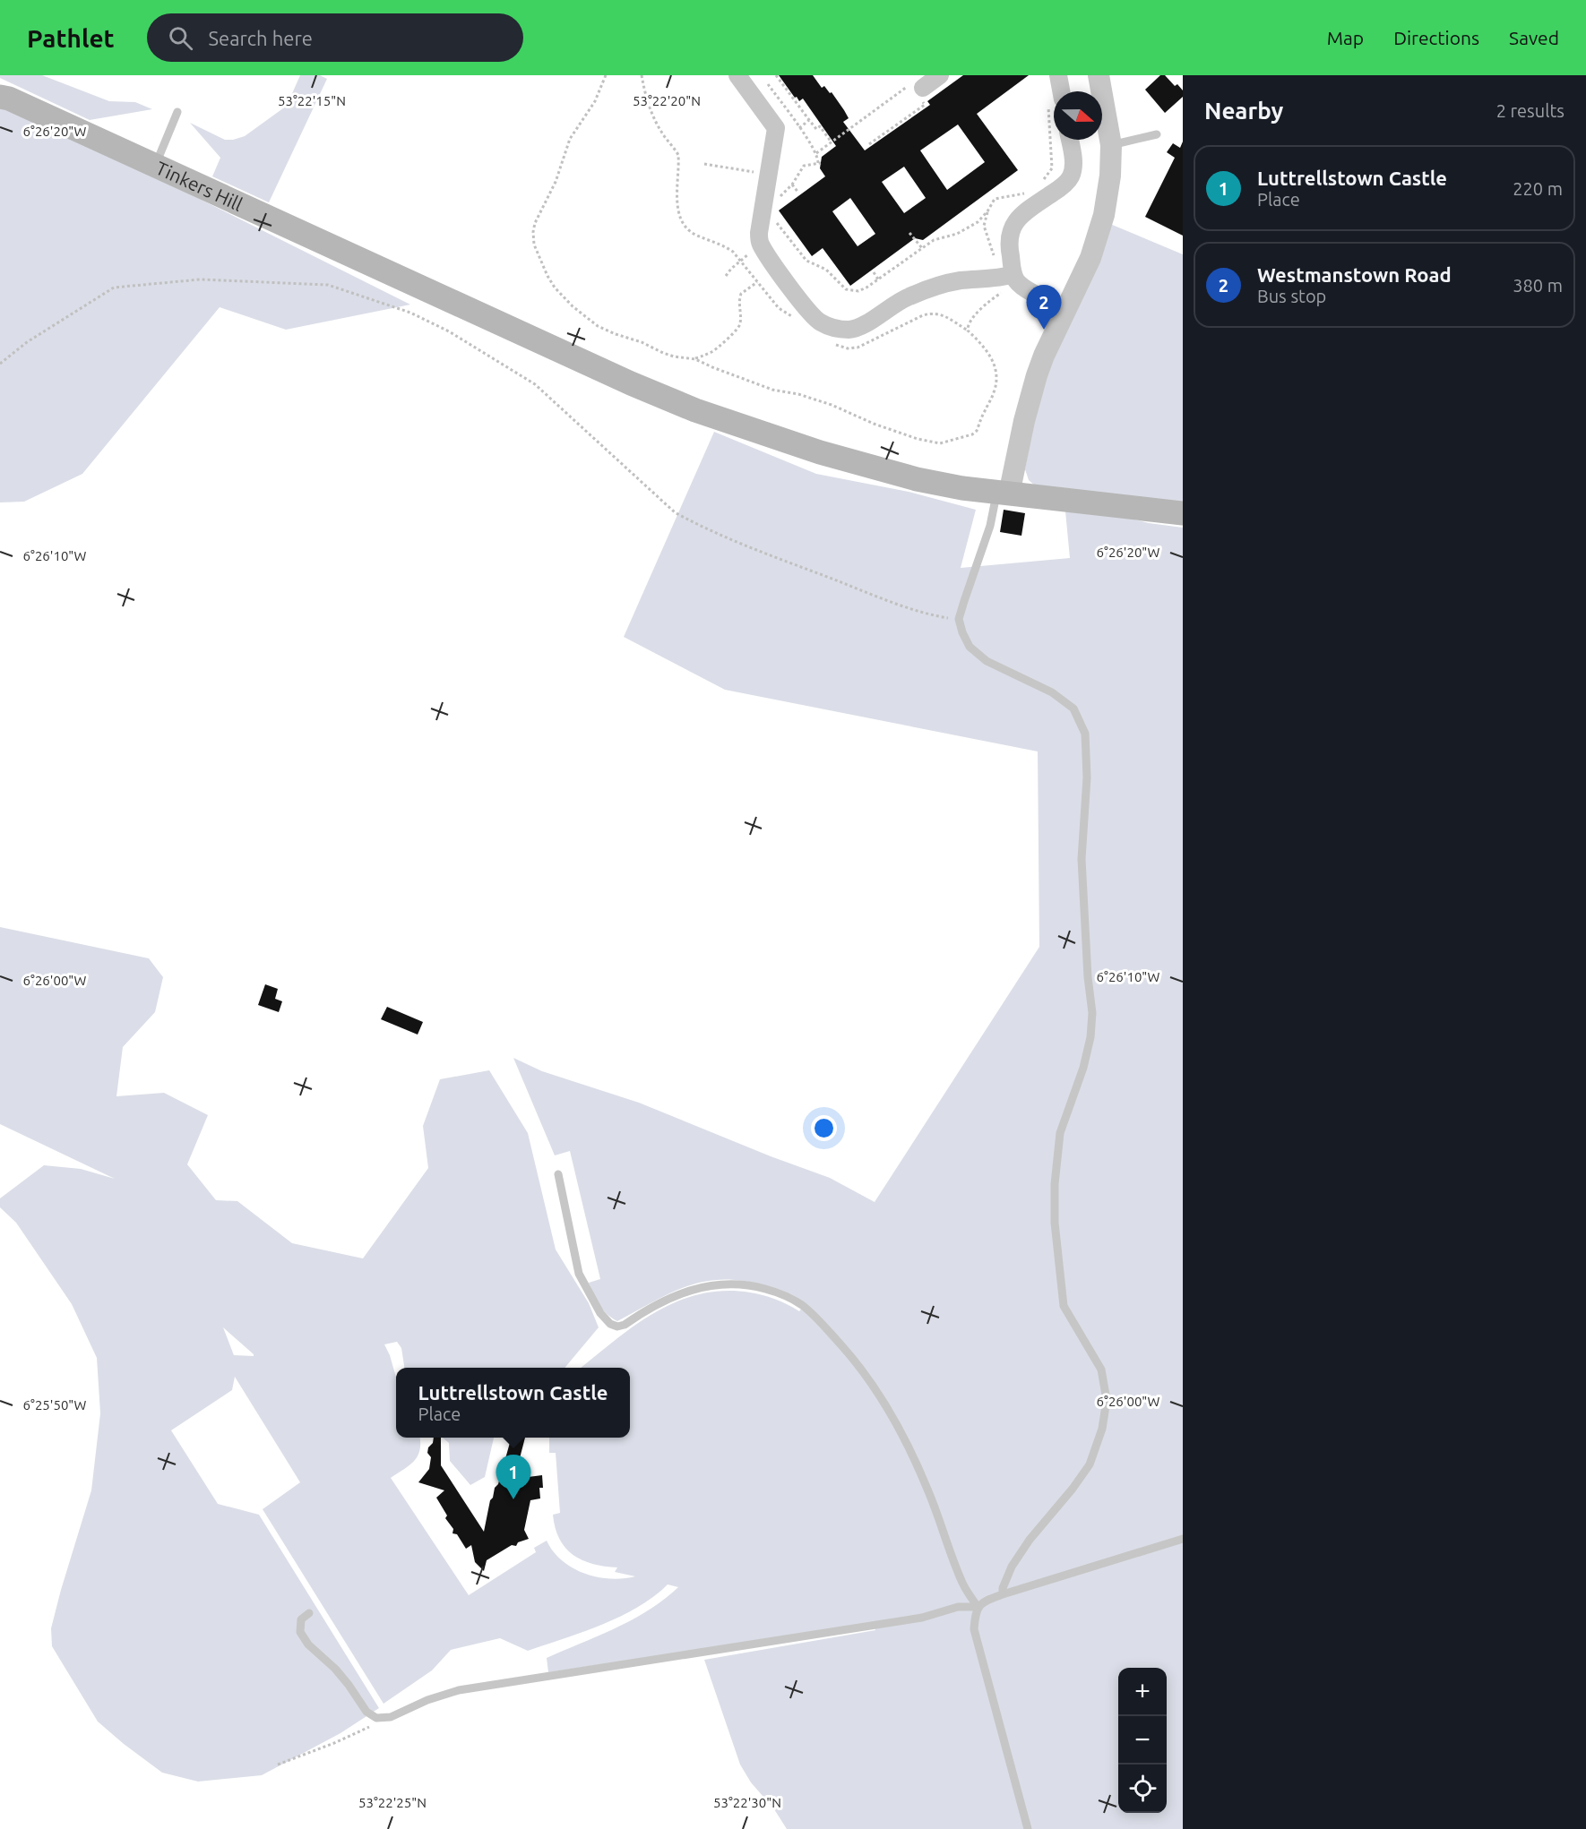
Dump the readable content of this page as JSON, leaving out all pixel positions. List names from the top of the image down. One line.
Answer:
{"streets":{"main road":["Tinkers Hill"]},"north":"right","page":{"header":"Pathlet","search":"Search here","nav":["Map","Directions","Saved"],"heading":["Nearby","2 results"],"list":[{"mark":"1","name":"Luttrellstown Castle","note":"Place","value":"220 m"},{"mark":"2","name":"Westmanstown Road","note":"Bus stop","value":"380 m"}],"pins":["2","1"],"popup":["Luttrellstown Castle","Place"],"map_buttons":["+","−"]},"coordinates":["53°22'15\"N","53°22'20\"N","6°26'20\"W","6°26'10\"W","6°26'00\"W","6°25'50\"W","53°22'25\"N","53°22'30\"N"]}
